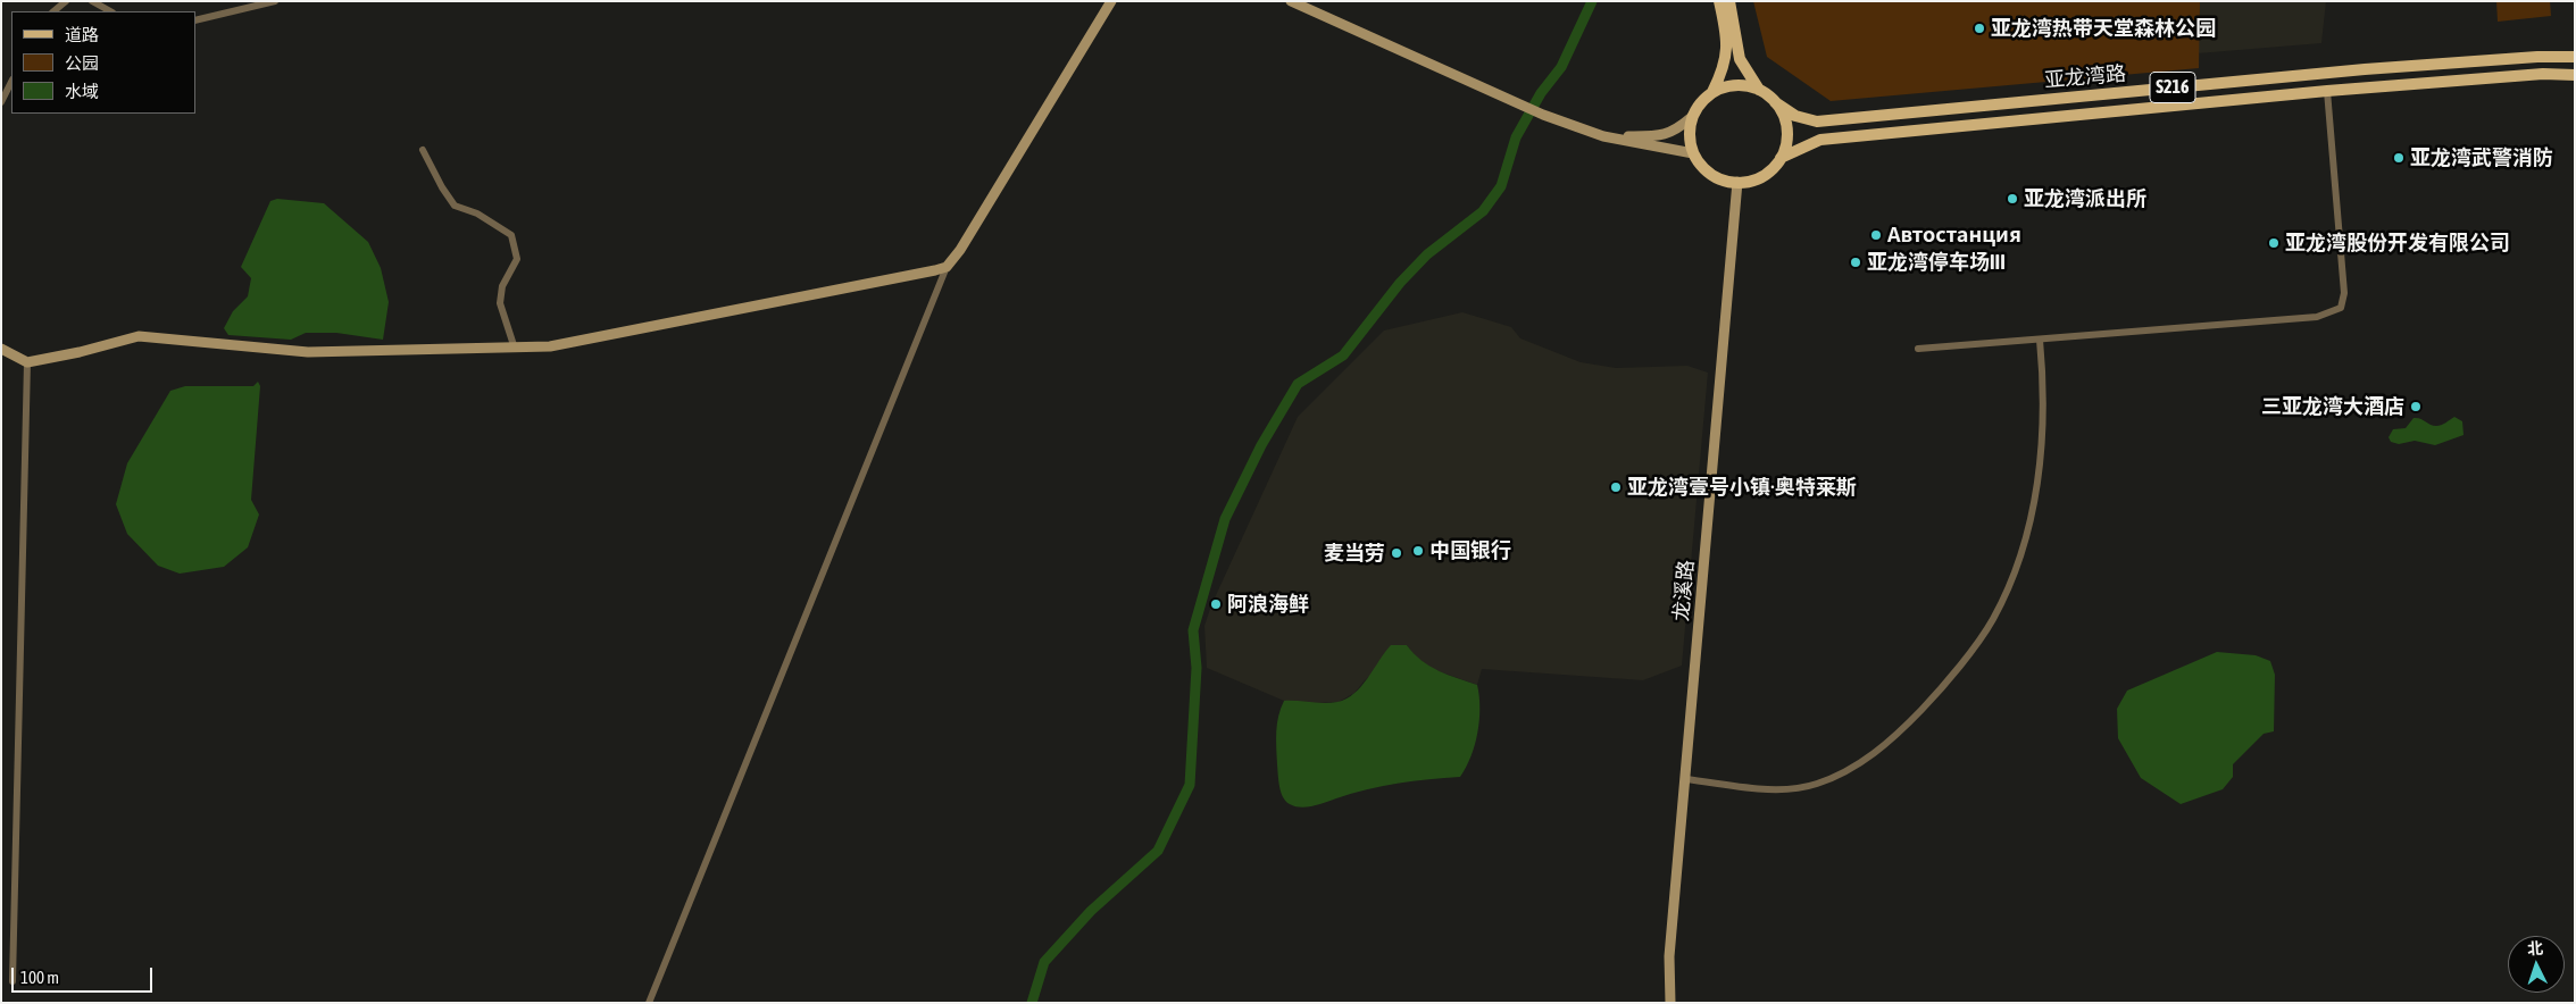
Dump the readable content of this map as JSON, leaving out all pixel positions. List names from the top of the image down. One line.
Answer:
{"streets":{"main road":["亚龙湾路","S216"],"street":["龙溪路"]},"crossings":[["亚龙湾路","S216"],["亚龙湾路","龙溪路"],["S216","龙溪路"]],"places":["亚龙湾热带天堂森林公园","亚龙湾武警消防","亚龙湾派出所","Автостанция","亚龙湾股份开发有限公司","亚龙湾停车场III","三亚龙湾大酒店","亚龙湾壹号小镇·奥特莱斯","中国银行","麦当劳","阿浪海鲜"],"legend":["道路","公园","水域"],"scale_bar":"100 m","north":"top"}
